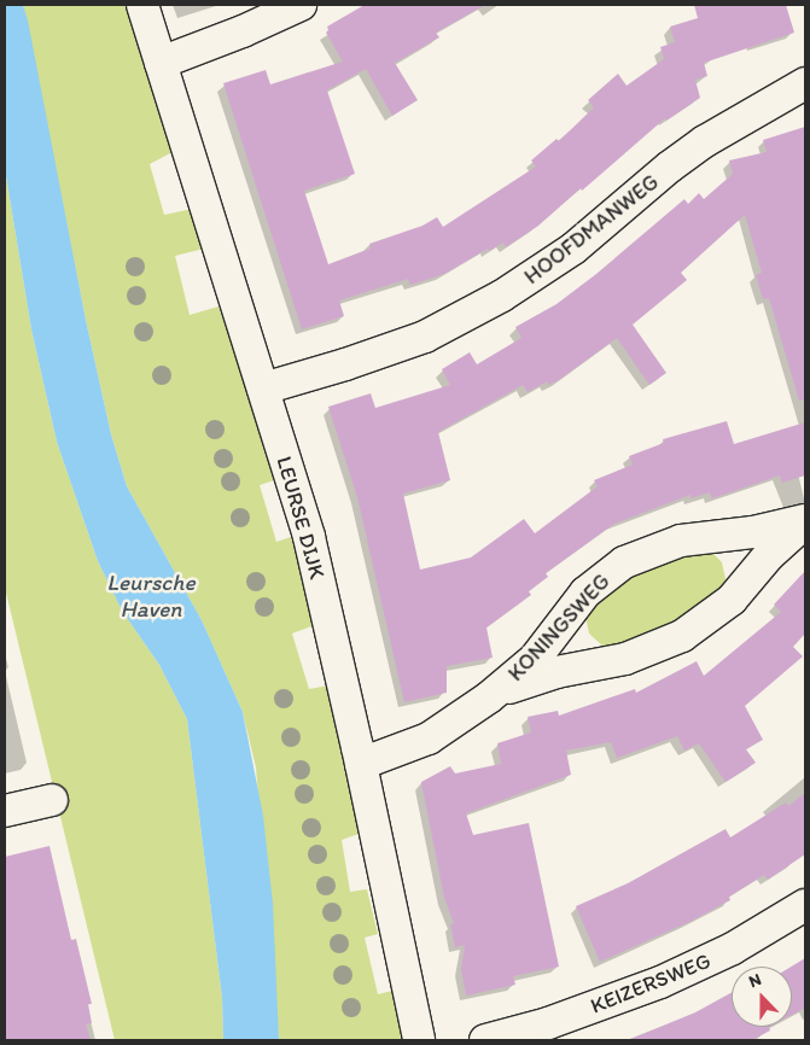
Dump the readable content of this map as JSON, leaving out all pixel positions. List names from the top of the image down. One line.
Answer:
{"streets":{"street":["HOOFDMANWEG","LEURSE DIJK","KONINGSWEG","KEIZERSWEG"]},"crossings":[["HOOFDMANWEG","LEURSE DIJK"],["LEURSE DIJK","KONINGSWEG"]],"water":["Leursche Haven"],"north":"top"}
